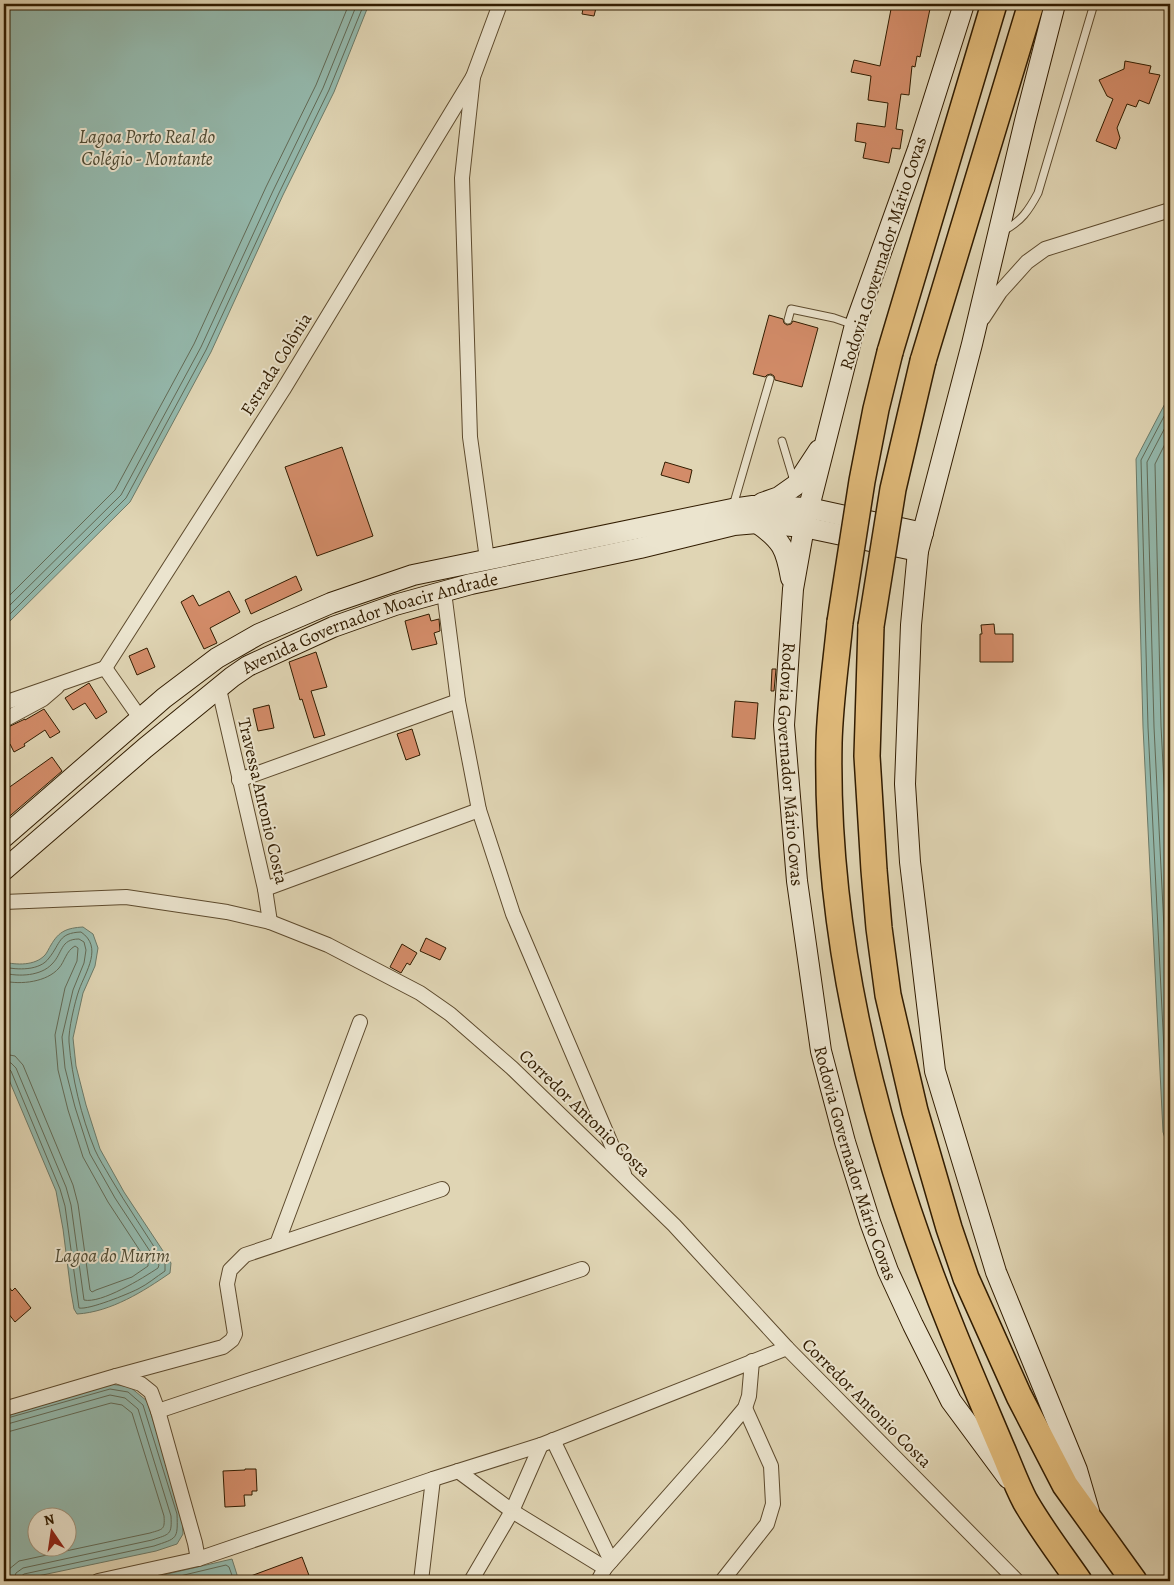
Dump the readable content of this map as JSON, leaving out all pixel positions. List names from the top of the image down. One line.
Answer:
{"streets":{"highway":["Rodovia Governador Mário Covas"],"main road":["Avenida Governador Moacir Andrade"],"street":["Estrada Colônia","Travessa Antonio Costa","Corredor Antonio Costa"]},"crossings":[["Rodovia Governador Mário Covas","Avenida Governador Moacir Andrade"],["Avenida Governador Moacir Andrade","Travessa Antonio Costa"],["Travessa Antonio Costa","Corredor Antonio Costa"]],"water":["Lagoa Porto Real do Colégio - Montante","Lagoa do Murim"],"north":"top"}
